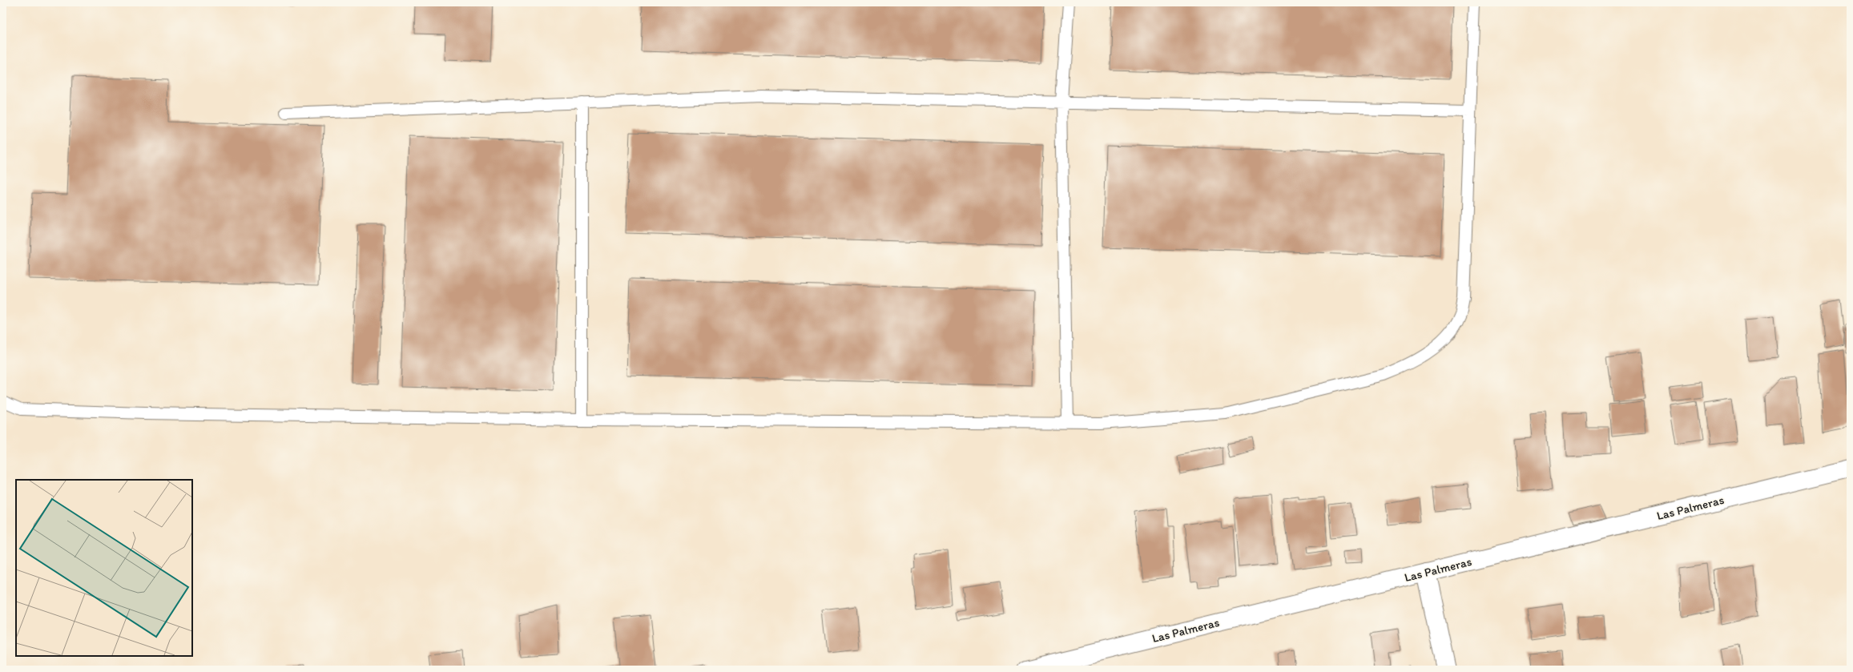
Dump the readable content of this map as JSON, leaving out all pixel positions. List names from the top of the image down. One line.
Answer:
{"streets":{"street":["Las Palmeras"]}}
